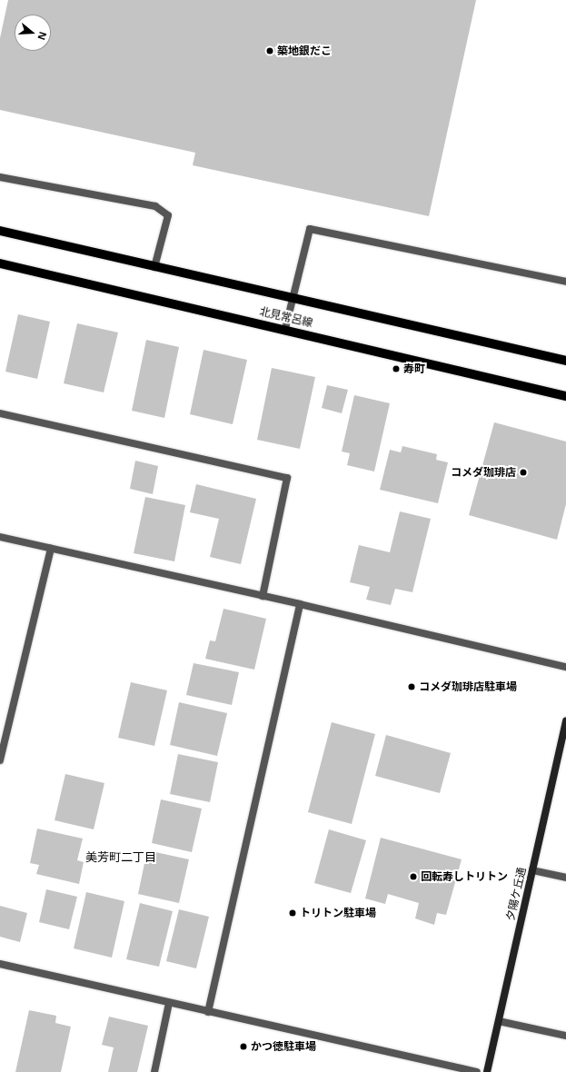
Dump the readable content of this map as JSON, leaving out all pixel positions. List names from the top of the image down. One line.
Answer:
{"streets":{"main road":["北見常呂線"],"street":["夕陽ケ丘通"]},"districts":["美芳町二丁目"],"places":["築地銀だこ","寿町","コメダ珈琲店","コメダ珈琲店駐車場","回転寿しトリトン","トリトン駐車場","かつ徳駐車場"],"north":"right"}
